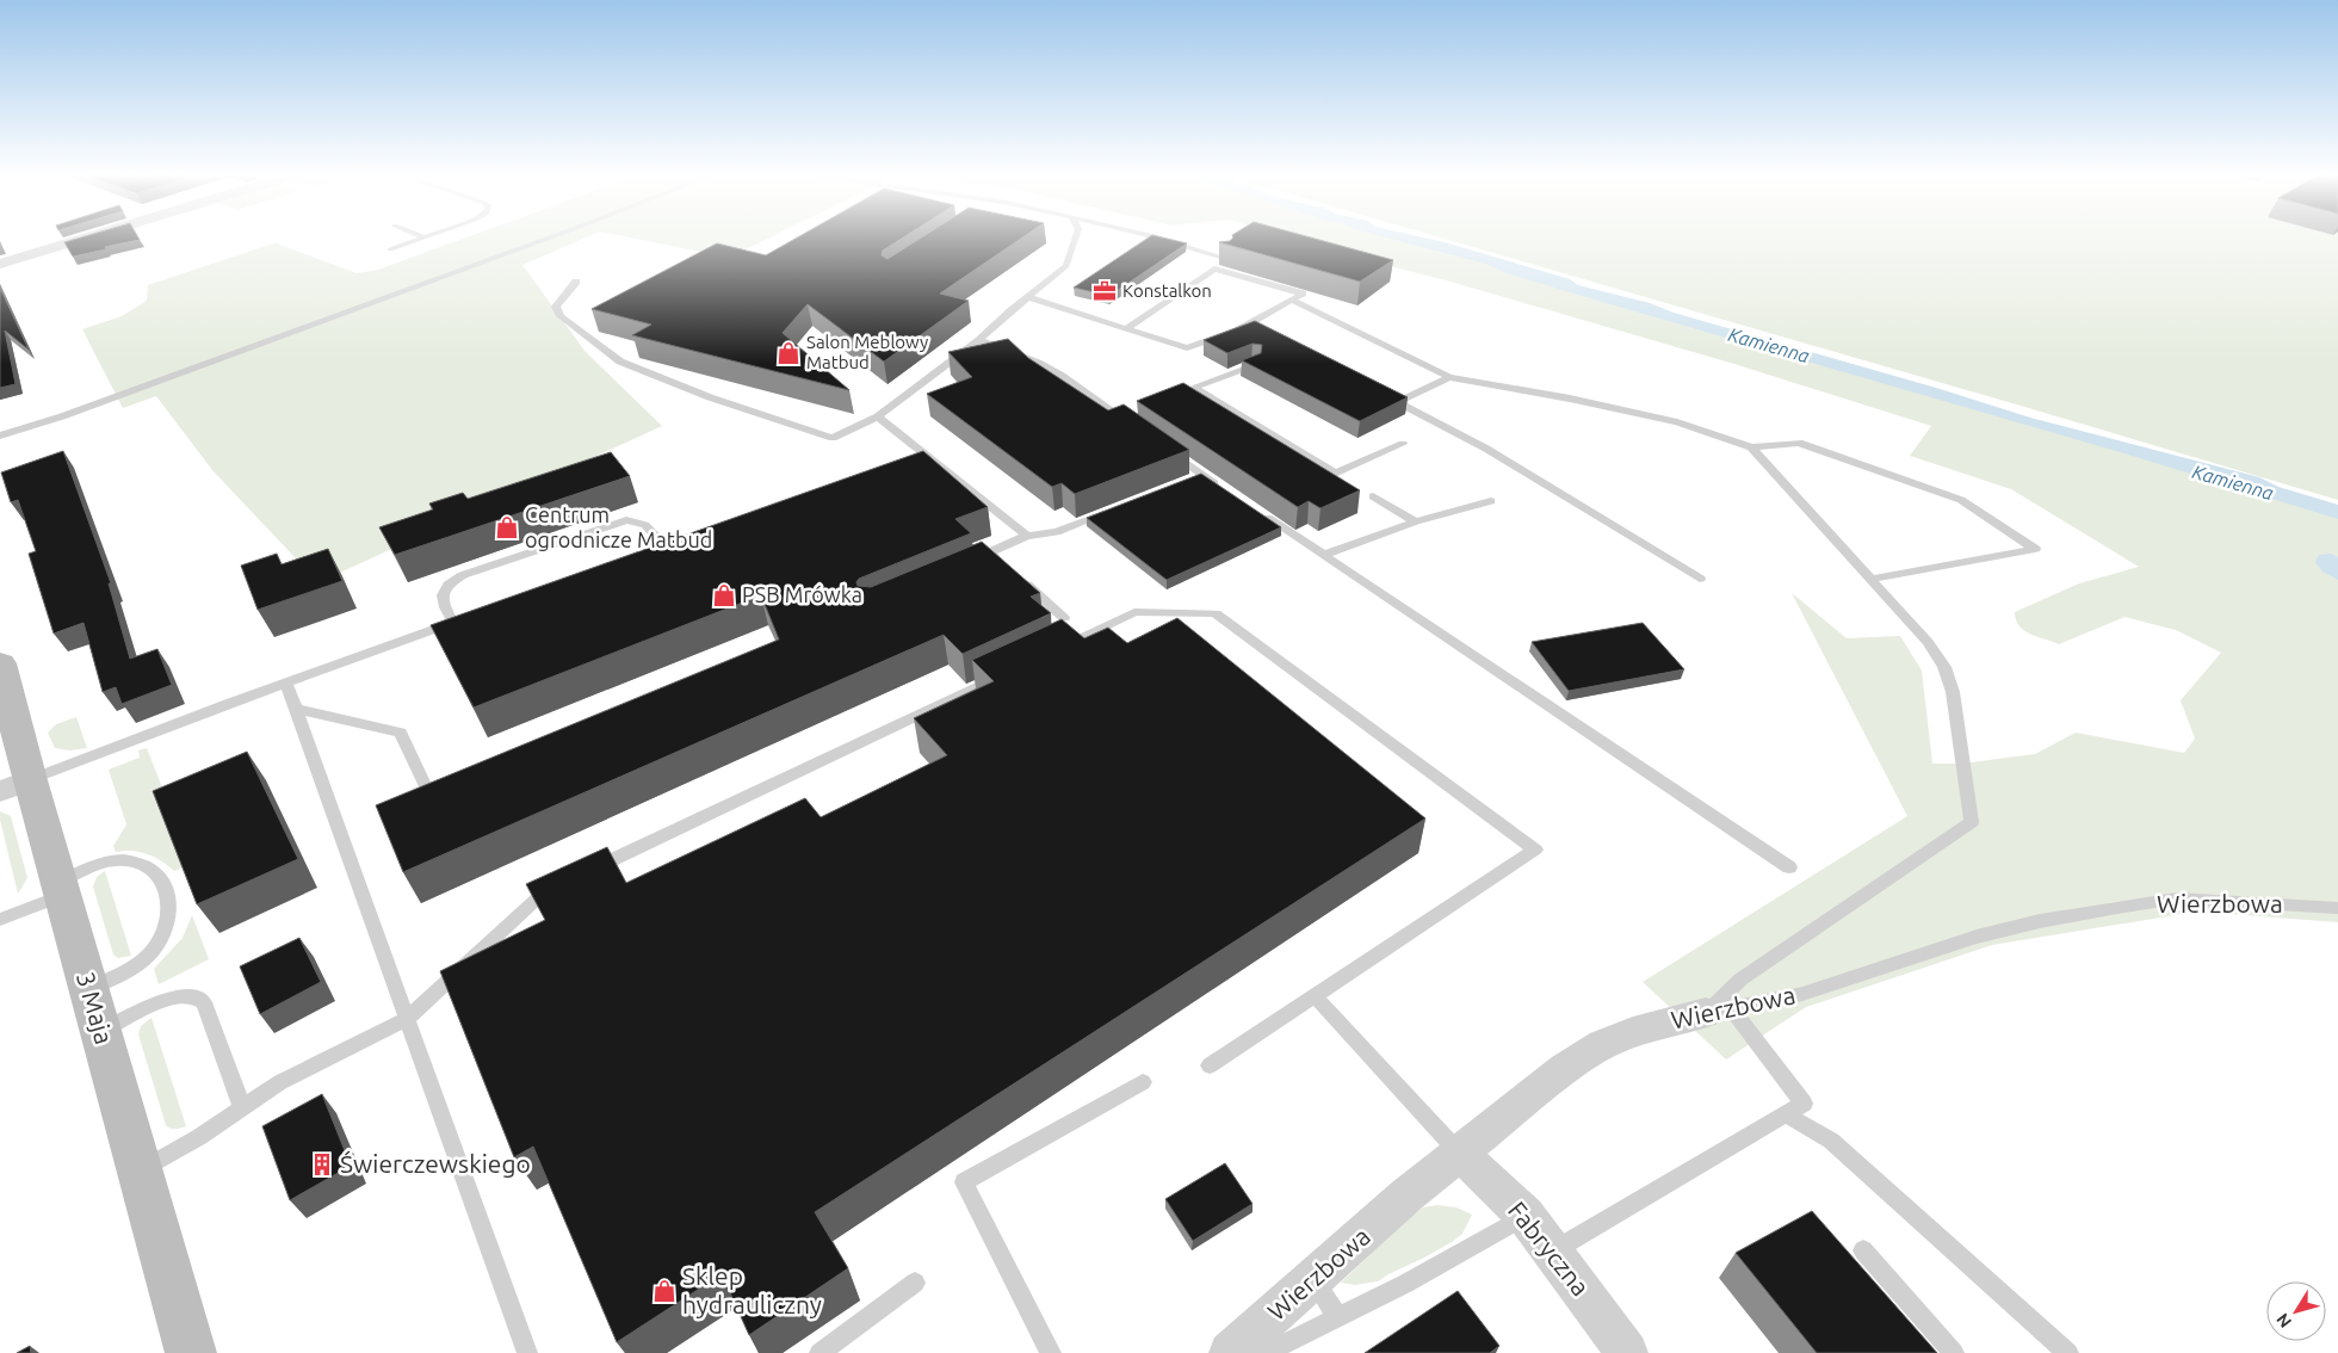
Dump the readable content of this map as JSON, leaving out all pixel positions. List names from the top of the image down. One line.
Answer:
{"streets":{"street":["Wierzbowa","3 Maja","Fabryczna"]},"crossings":[["Wierzbowa","Fabryczna"]],"water":["Kamienna"],"places":{"office":["Konstalkon"],"shop":["Salon Meblowy Matbud","Centrum ogrodnicze Matbud","PSB Mrówka","Sklep hydrauliczny"],"building":["Świerczewskiego"]},"north":"bottom left"}
